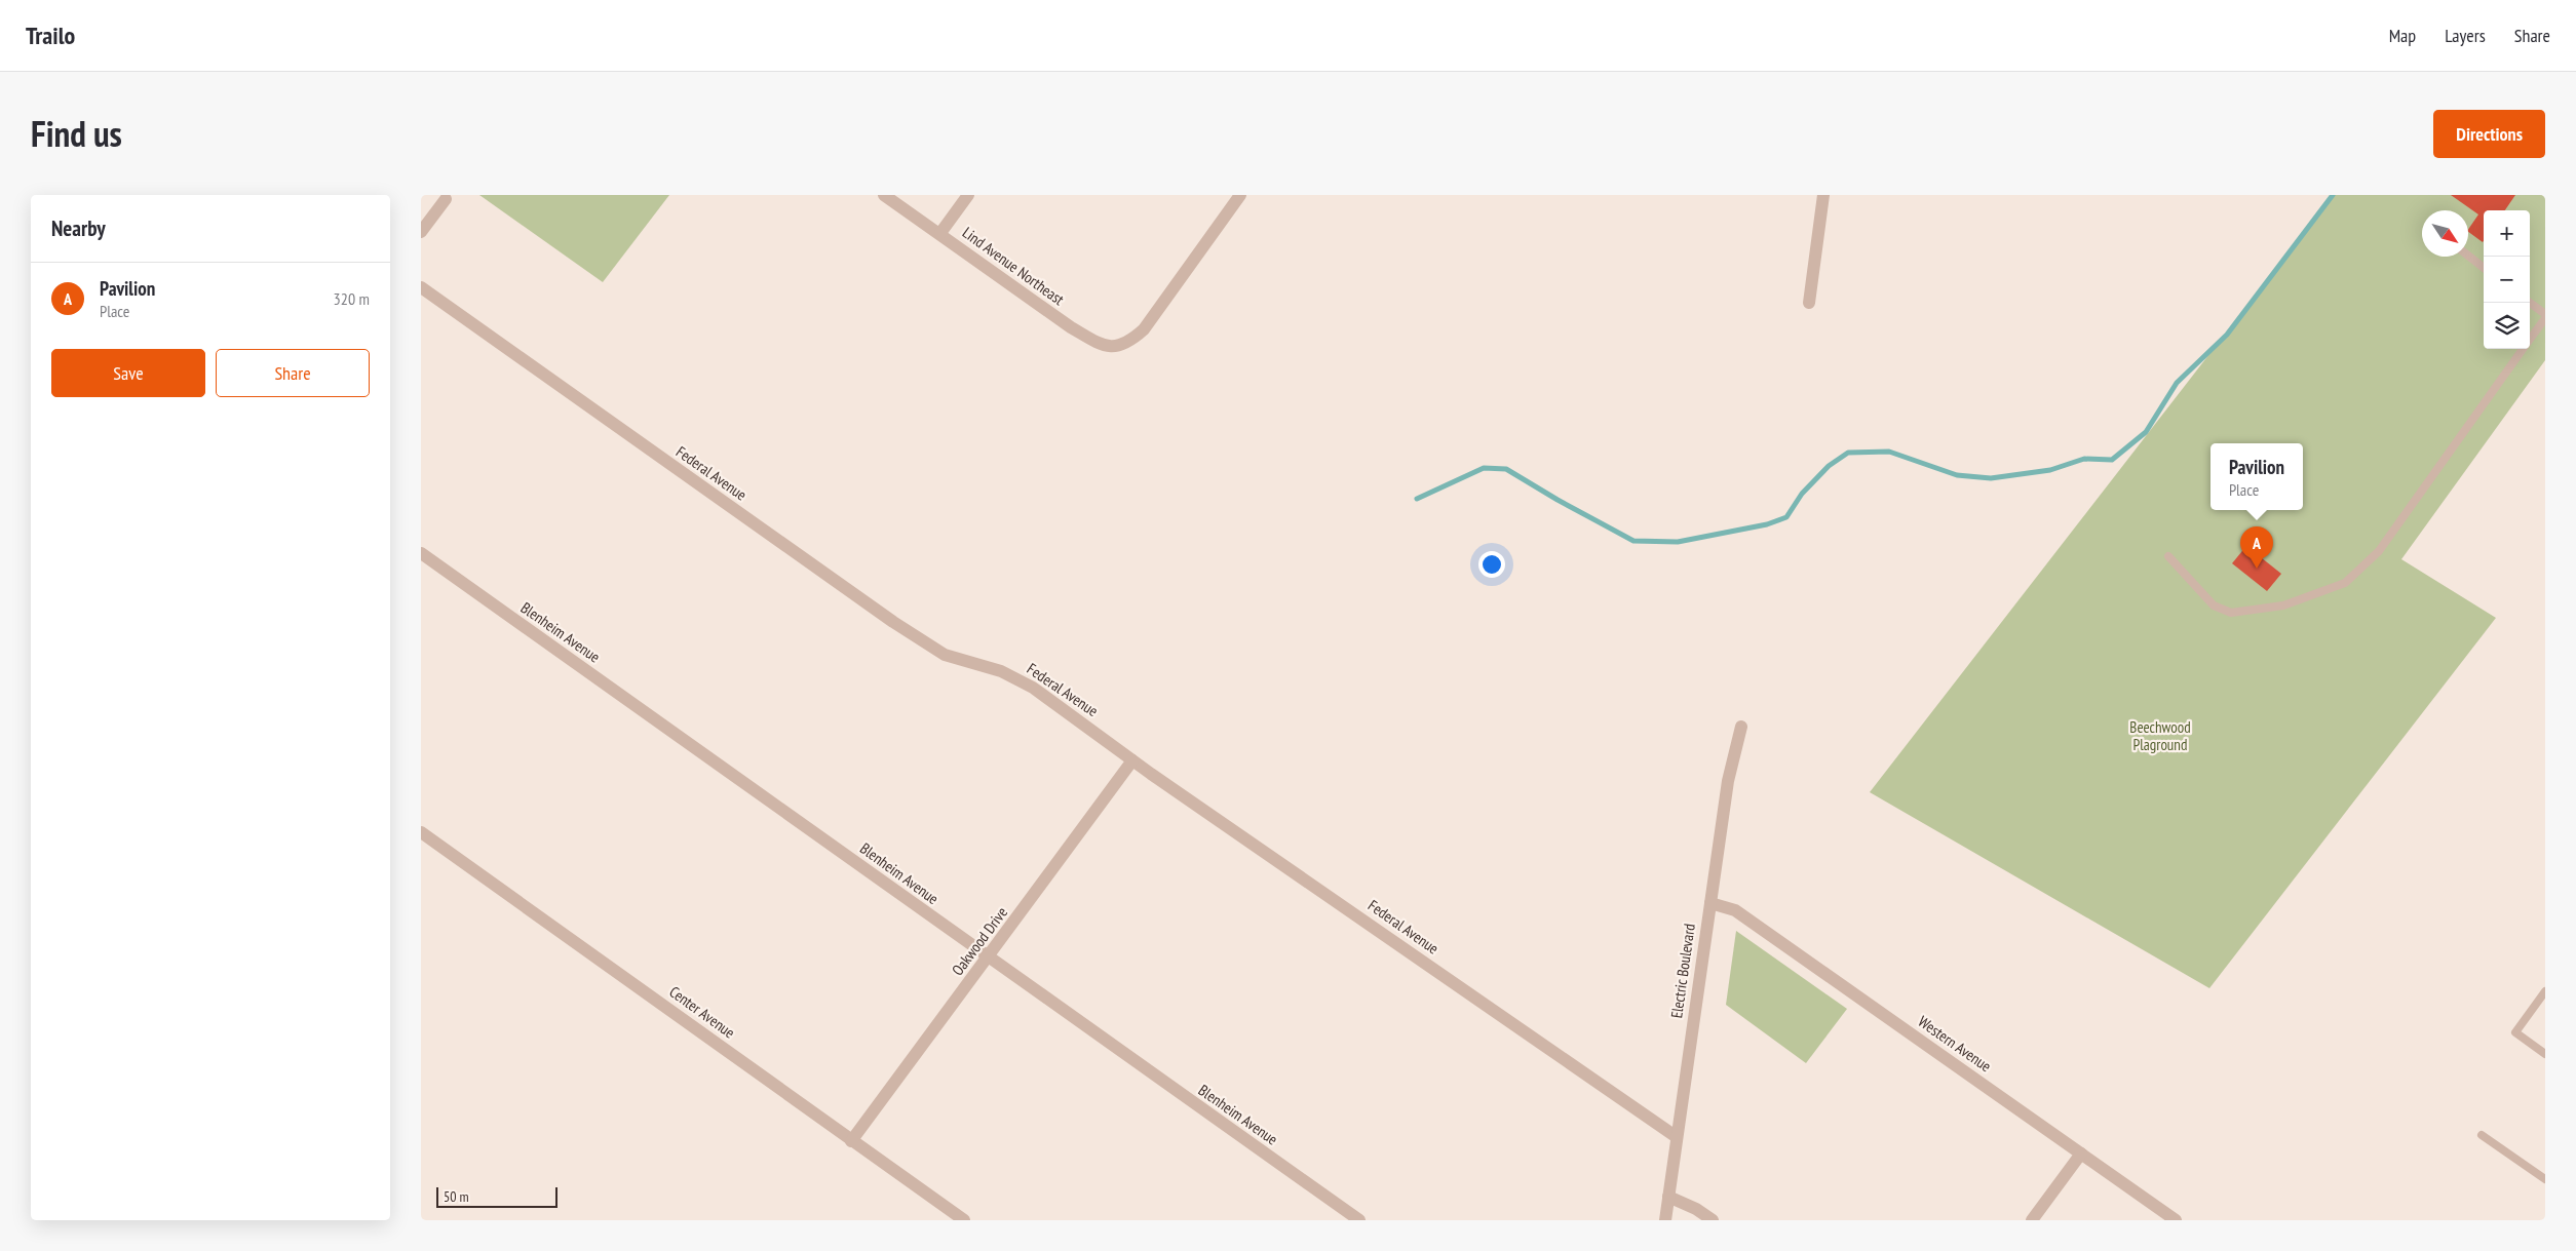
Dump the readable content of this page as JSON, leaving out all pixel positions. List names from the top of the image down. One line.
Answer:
{"streets":{"street":["Lind Avenue Northeast","Federal Avenue","Blenheim Avenue","Oakwood Drive","Electric Boulevard","Center Avenue","Western Avenue"]},"crossings":[["Federal Avenue","Oakwood Drive"],["Federal Avenue","Electric Boulevard"],["Blenheim Avenue","Oakwood Drive"],["Oakwood Drive","Center Avenue"],["Electric Boulevard","Western Avenue"]],"parks":["Beechwood Plaground"],"scale_bar":"50 m","north":"bottom right","page":{"header":"Trailo","nav":["Map","Layers","Share"],"title":"Find us","buttons":["Directions",["Save","Share"]],"heading":"Nearby","map_buttons":["+","−"],"list":[{"mark":"A","name":"Pavilion","note":"Place","value":"320 m"}],"popup":["Pavilion","Place"],"pins":"A","scale":"50 m"}}
